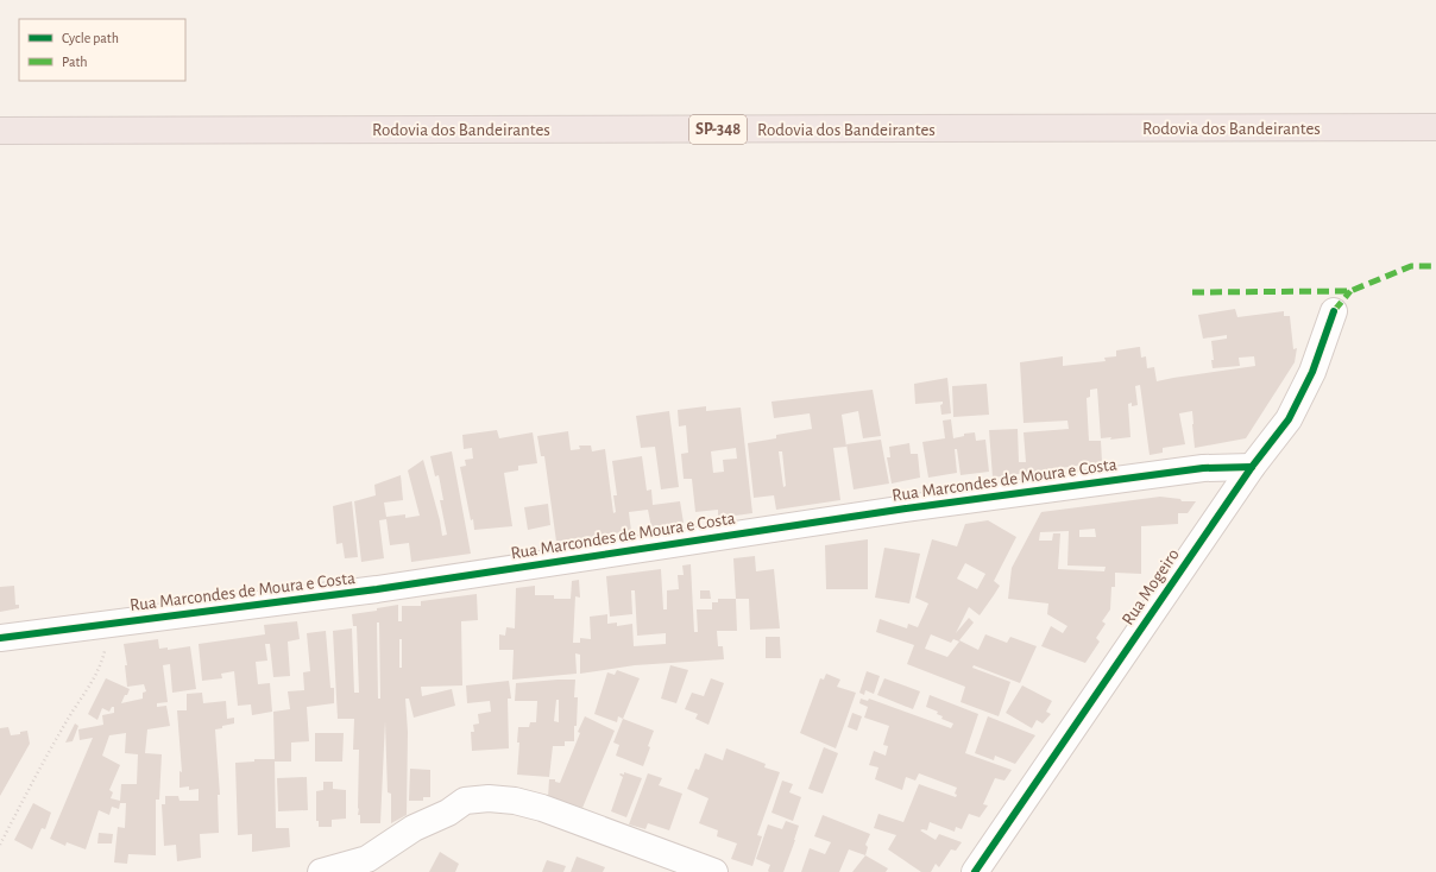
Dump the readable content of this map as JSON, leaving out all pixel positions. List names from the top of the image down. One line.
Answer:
{"streets":{"highway":["Rodovia dos Bandeirantes","SP-348"],"street":["Rua Marcondes de Moura e Costa","Rua Mogeiro"]},"crossings":[["Rua Marcondes de Moura e Costa","Rua Mogeiro"]],"legend":["Cycle path","Path"]}
